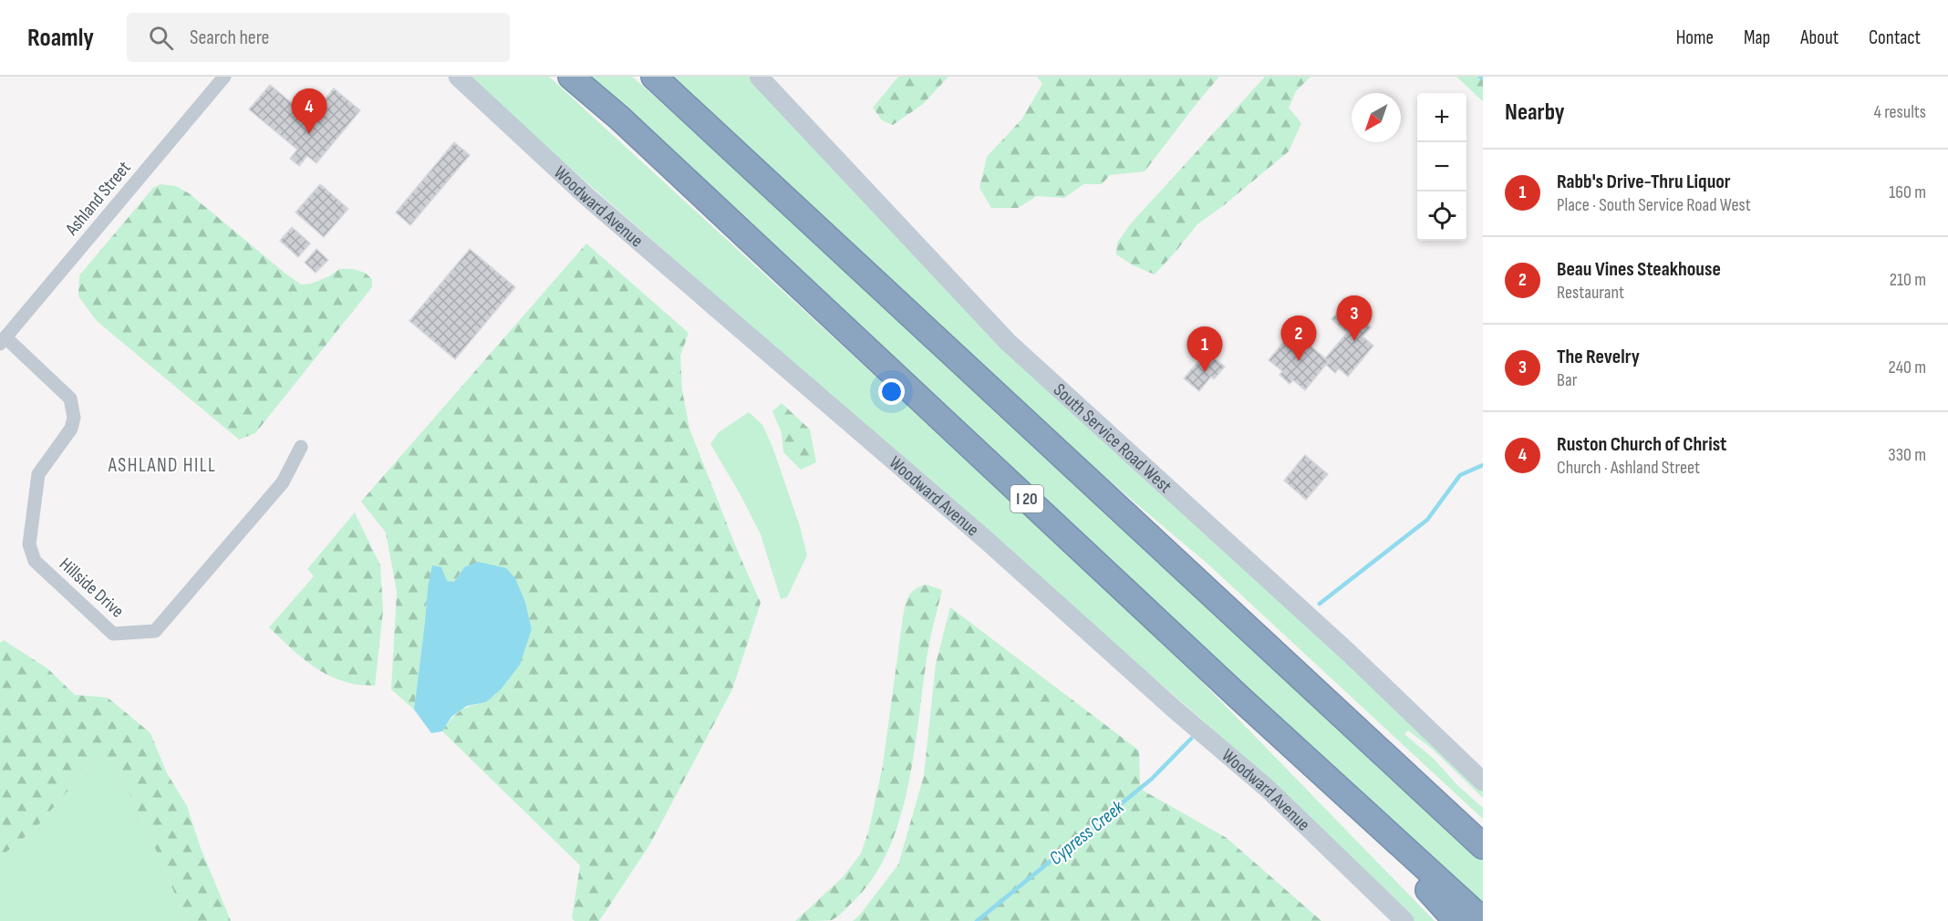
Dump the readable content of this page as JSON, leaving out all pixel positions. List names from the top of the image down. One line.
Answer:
{"streets":{"highway":["I 20"],"main road":["Woodward Avenue","South Service Road West"],"street":["Ashland Street","Hillside Drive"]},"crossings":[["Ashland Street","Hillside Drive"]],"districts":["ASHLAND HILL"],"water":["Cypress Creek"],"north":"bottom left","page":{"header":"Roamly","search":"Search here","nav":["Home","Map","About","Contact"],"heading":["Nearby","4 results"],"pins":["4","3","2","1"],"map_buttons":["+","−"],"list":[{"mark":"1","name":"Rabb's Drive-Thru Liquor","note":"Place · South Service Road West","value":"160 m"},{"mark":"2","name":"Beau Vines Steakhouse","note":"Restaurant","value":"210 m"},{"mark":"3","name":"The Revelry","note":"Bar","value":"240 m"},{"mark":"4","name":"Ruston Church of Christ","note":"Church · Ashland Street","value":"330 m"}]}}
